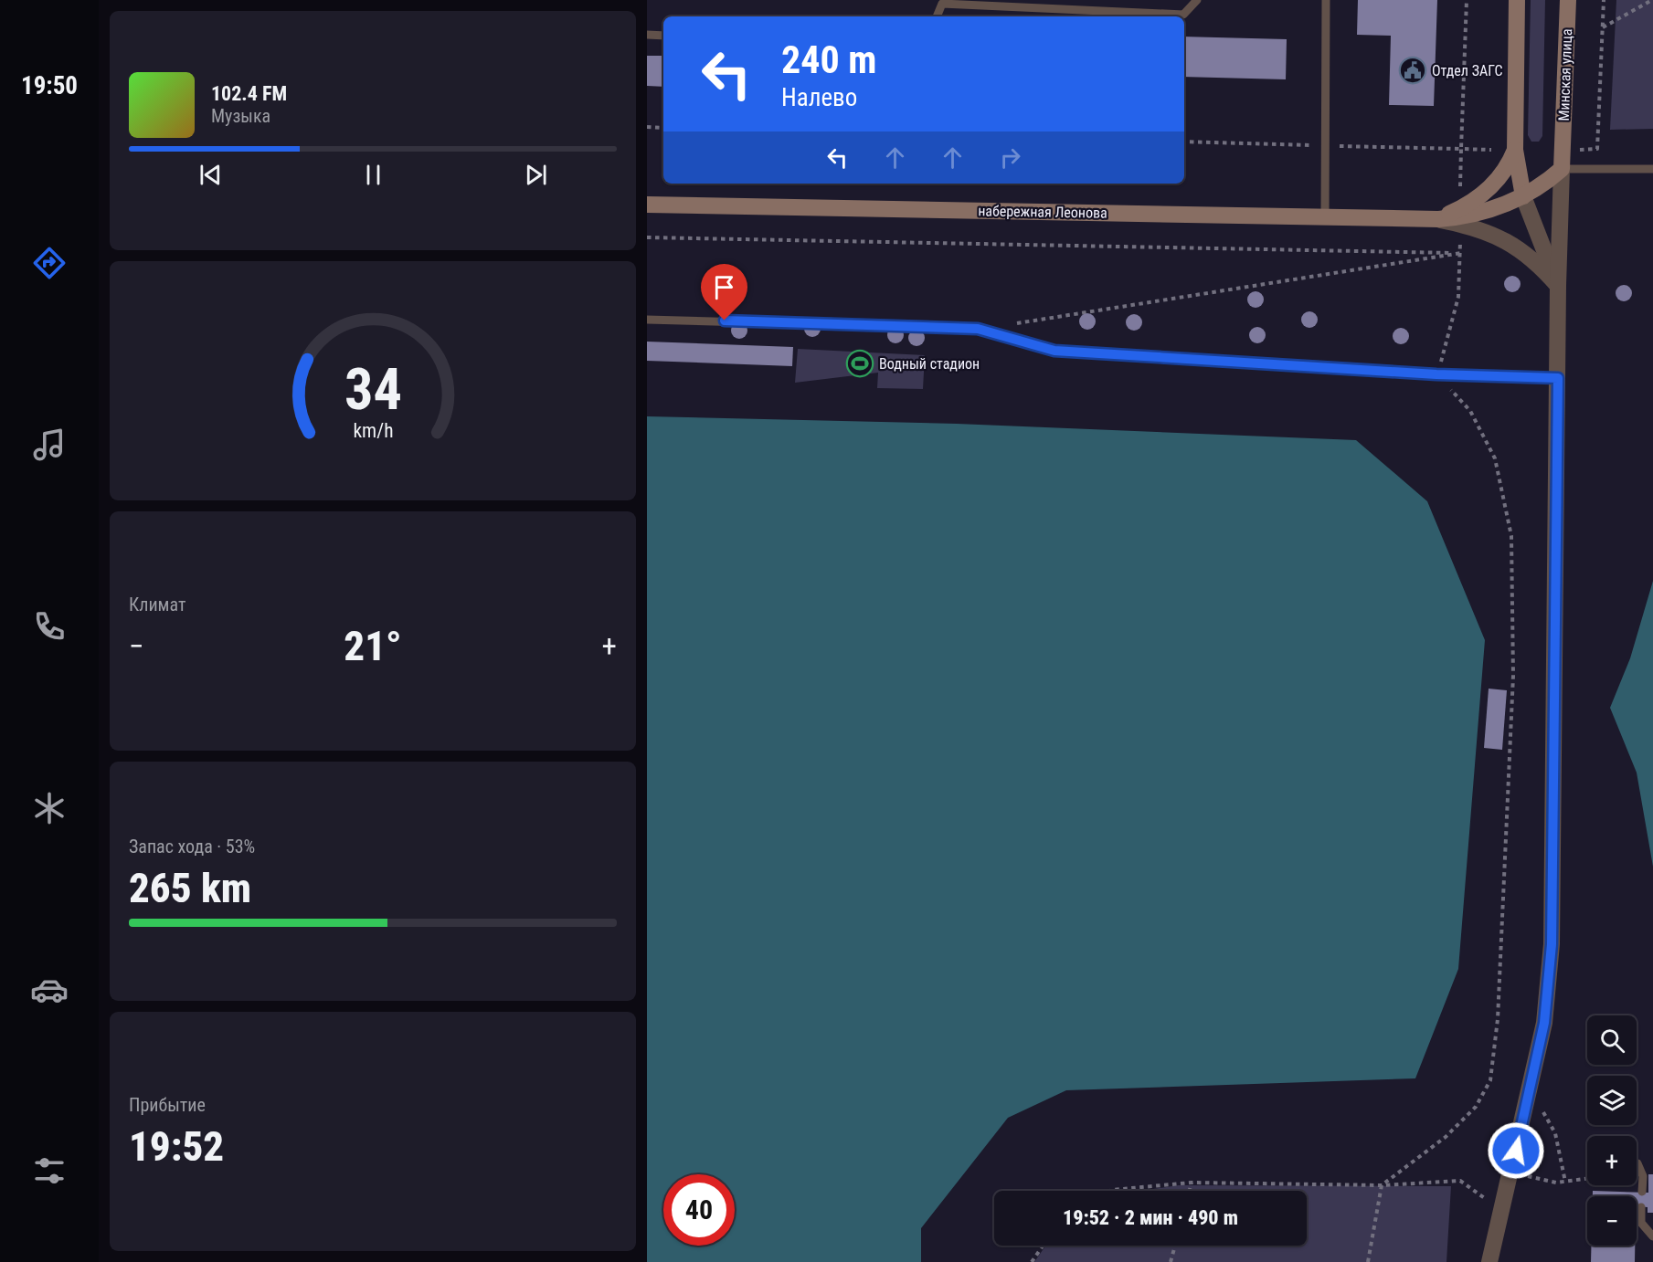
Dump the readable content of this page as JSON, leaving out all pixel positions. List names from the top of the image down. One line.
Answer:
{"streets":{"main road":["Минская улица","набережная Леонова"]},"crossings":[["Минская улица","набережная Леонова"]],"places":{"public building":["Отдел ЗАГС"],"sports":["Водный стадион"]},"page":{"tabs":"19:50","turn":["240 m","Налево"],"song":["102.4 FM","Музыка"],"tile":["Климат",["Запас хода · 53%","265 km"],["Прибытие","19:52"]],"heat":["−","21°","+"],"map_buttons":["+","−"],"limit":"40","trip":"19:52 · 2 мин · 490 m","gauge":["34","km/h"]}}
